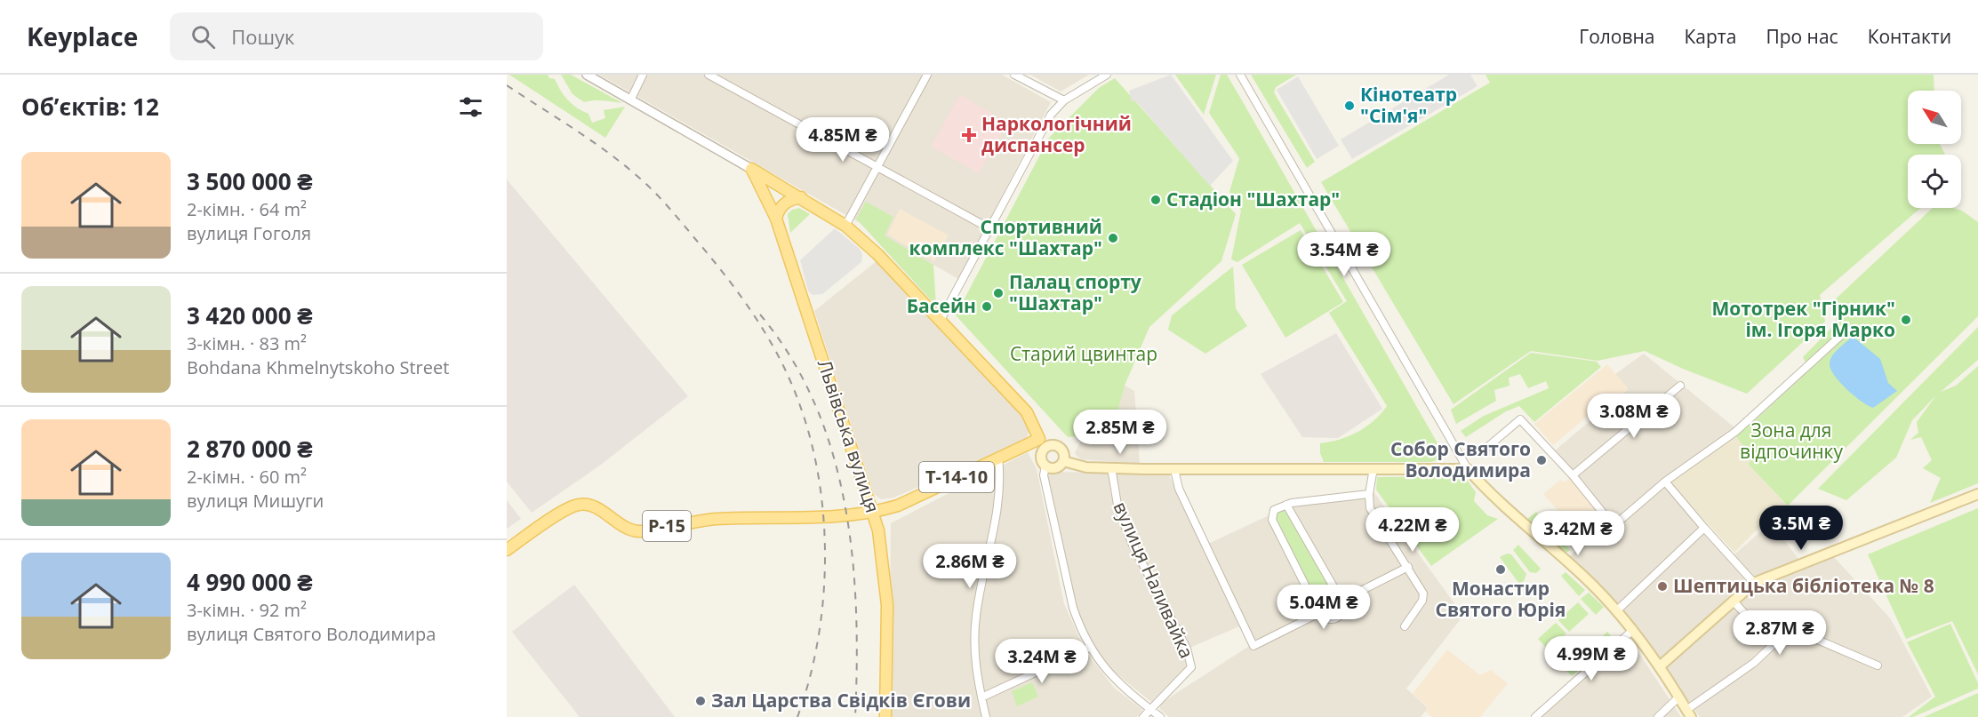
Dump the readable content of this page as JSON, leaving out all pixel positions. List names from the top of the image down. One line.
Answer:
{"streets":{"main road":["Львівська вулиця","Т-14-10","Р-15"],"street":["вулиця Наливайка"]},"crossings":[["Львівська вулиця","Т-14-10"],["Львівська вулиця","Р-15"],["Т-14-10","Р-15"]],"parks":["Старий цвинтар","Зона для відпочинку"],"places":{"other":["Кінотеатр \"Сім'я\"","Стадіон \"Шахтар\"","Спортивний комплекс \"Шахтар\"","Палац спорту \"Шахтар\"","Басейн","Мототрек \"Гірник\" ім. Ігоря Марко","Собор Святого Володимира","Монастир Святого Юрія","Шептицька бібліотека № 8","Зал Царства Свідків Єгови"],"health":["Наркологічний диспансер"]},"north":"top left","page":{"header":"Keyplace","search":"Пошук","nav":["Головна","Карта","Про нас","Контакти"],"heading":"Об’єктів: 12","price":["4.85M ₴","3.54M ₴","3.08M ₴","2.85M ₴","3.5M ₴","4.22M ₴","3.42M ₴","2.86M ₴","5.04M ₴","2.87M ₴","4.99M ₴","3.24M ₴"],"list":[{"name":"3 500 000 ₴","note":"2-кімн. · 64 m² · вулиця Гоголя"},{"name":"3 420 000 ₴","note":"3-кімн. · 83 m² · Bohdana Khmelnytskoho Street"},{"name":"2 870 000 ₴","note":"2-кімн. · 60 m² · вулиця Мишуги"},{"name":"4 990 000 ₴","note":"3-кімн. · 92 m² · вулиця Святого Володимира"}]}}
